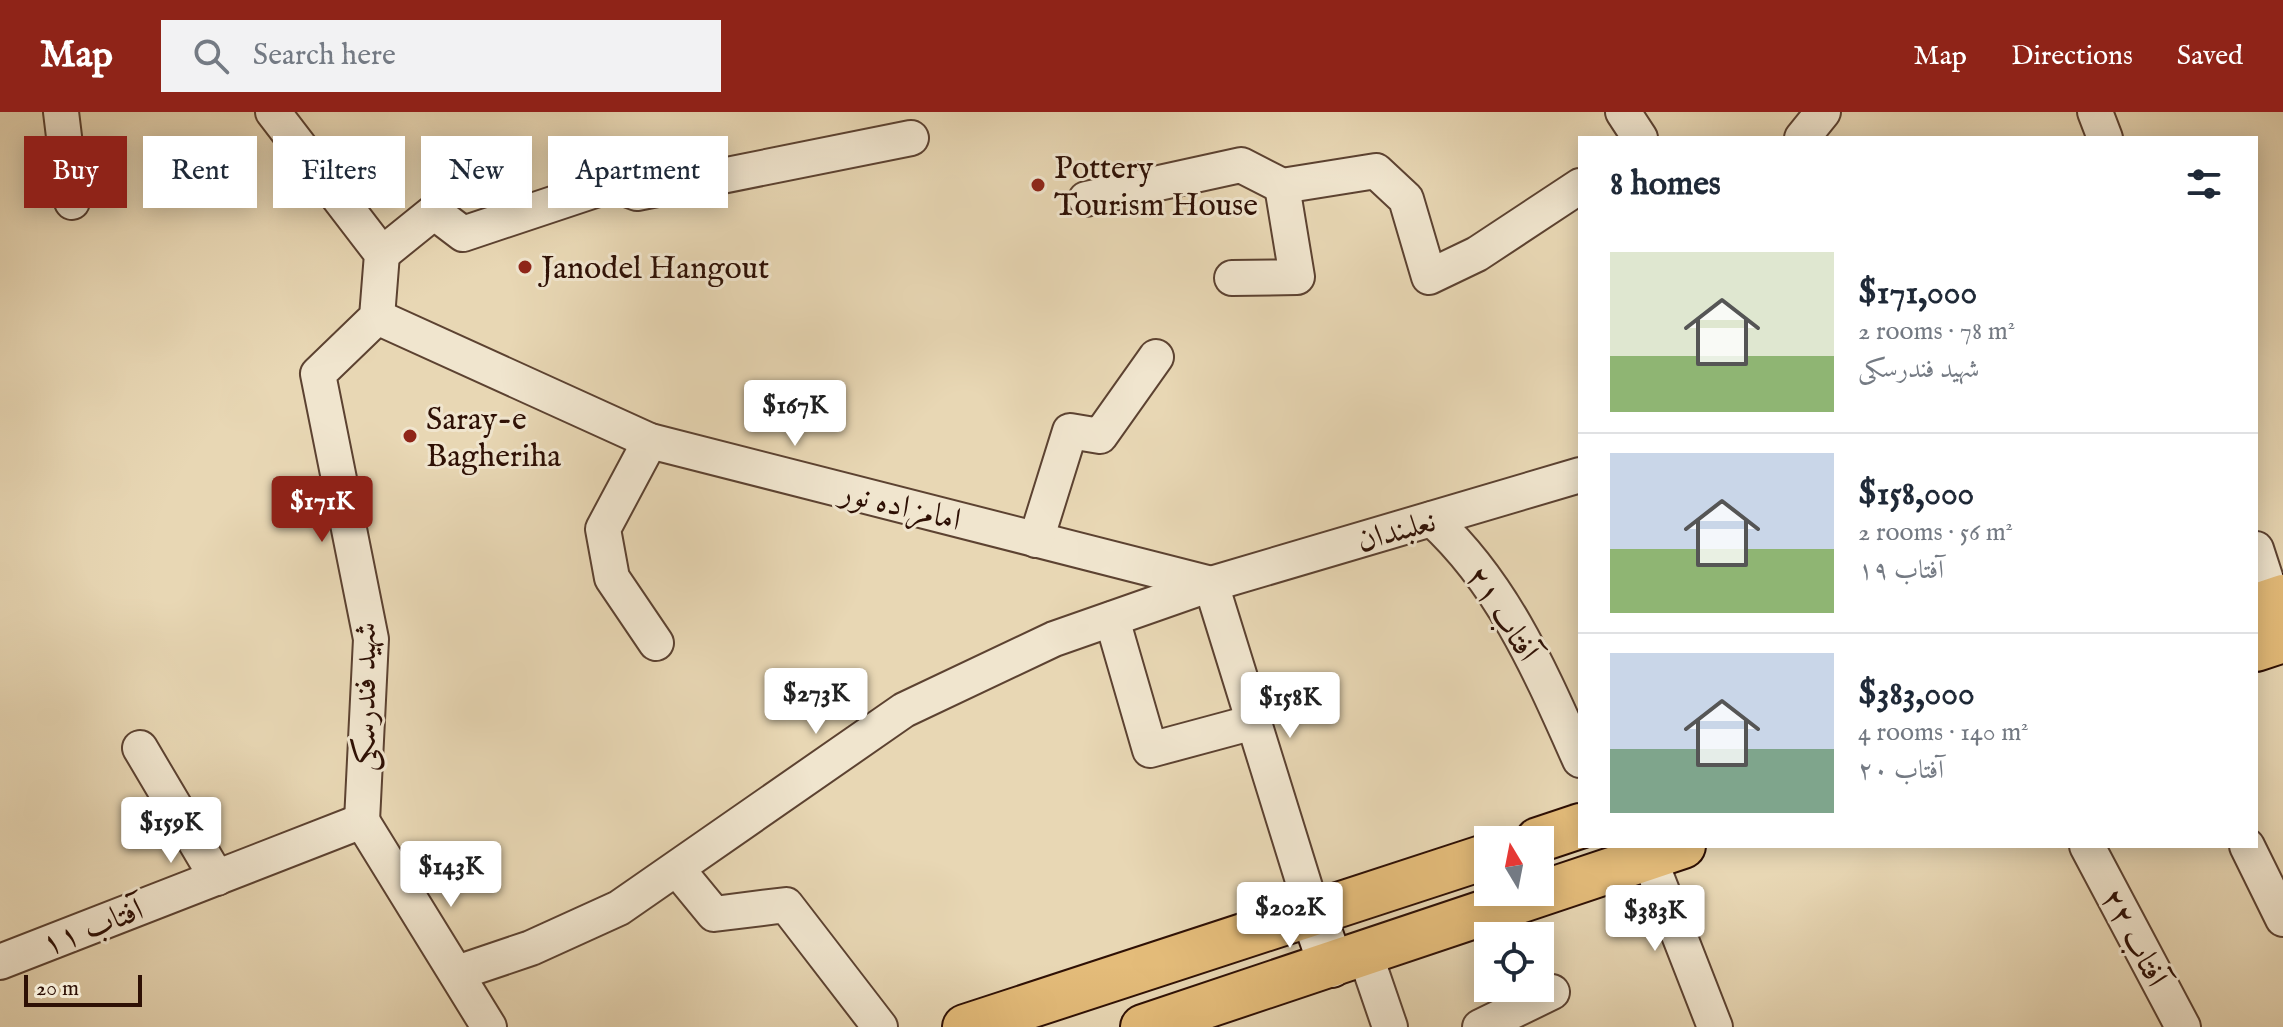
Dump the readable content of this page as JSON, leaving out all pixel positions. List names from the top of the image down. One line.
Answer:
{"streets":{"street":["امامزاده نور","نعلبندان","آفتاب ۲۱","شهید فندرسکی","آفتاب ۱۱","آفتاب ۲۲"]},"crossings":[["امامزاده نور","نعلبندان"],["امامزاده نور","شهید فندرسکی"],["نعلبندان","آفتاب ۲۱"],["شهید فندرسکی","آفتاب ۱۱"]],"places":["Pottery Tourism House","Janodel Hangout","Saray-e Bagheriha"],"scale_bar":"20 m","north":"top","page":{"header":"Map","search":"Search here","nav":["Map","Directions","Saved"],"chip":["Buy","Rent","Filters","New","Apartment"],"heading":"8 homes","list":[{"name":"$171,000","note":"2 rooms · 78 m² · شهید فندرسکی"},{"name":"$158,000","note":"2 rooms · 56 m² · ۱۹ آفتاب"},{"name":"$383,000","note":"4 rooms · 140 m² · ۲۰ آفتاب"}],"price":["$167K","$171K","$273K","$158K","$159K","$143K","$202K","$383K"],"scale":"20 m"}}
